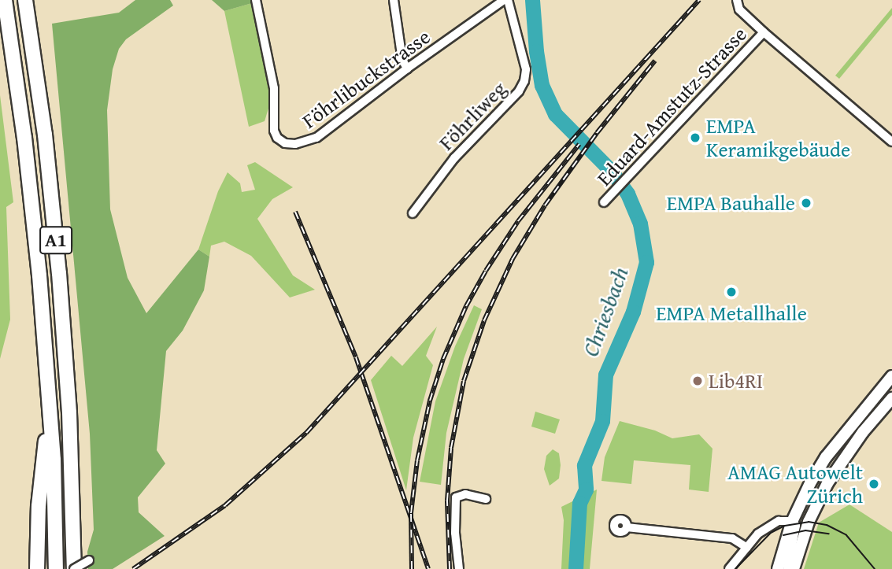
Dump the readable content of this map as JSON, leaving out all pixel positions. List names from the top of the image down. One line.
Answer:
{"streets":{"highway":["A1"],"street":["Föhrlibuckstrasse","Eduard-Amstutz-Strasse","Föhrliweg"]},"crossings":[["Föhrlibuckstrasse","Föhrliweg"]],"water":["Chriesbach"],"places":["EMPA Keramikgebäude","EMPA Bauhalle","EMPA Metallhalle","Lib4RI","AMAG Autowelt Zürich"]}
